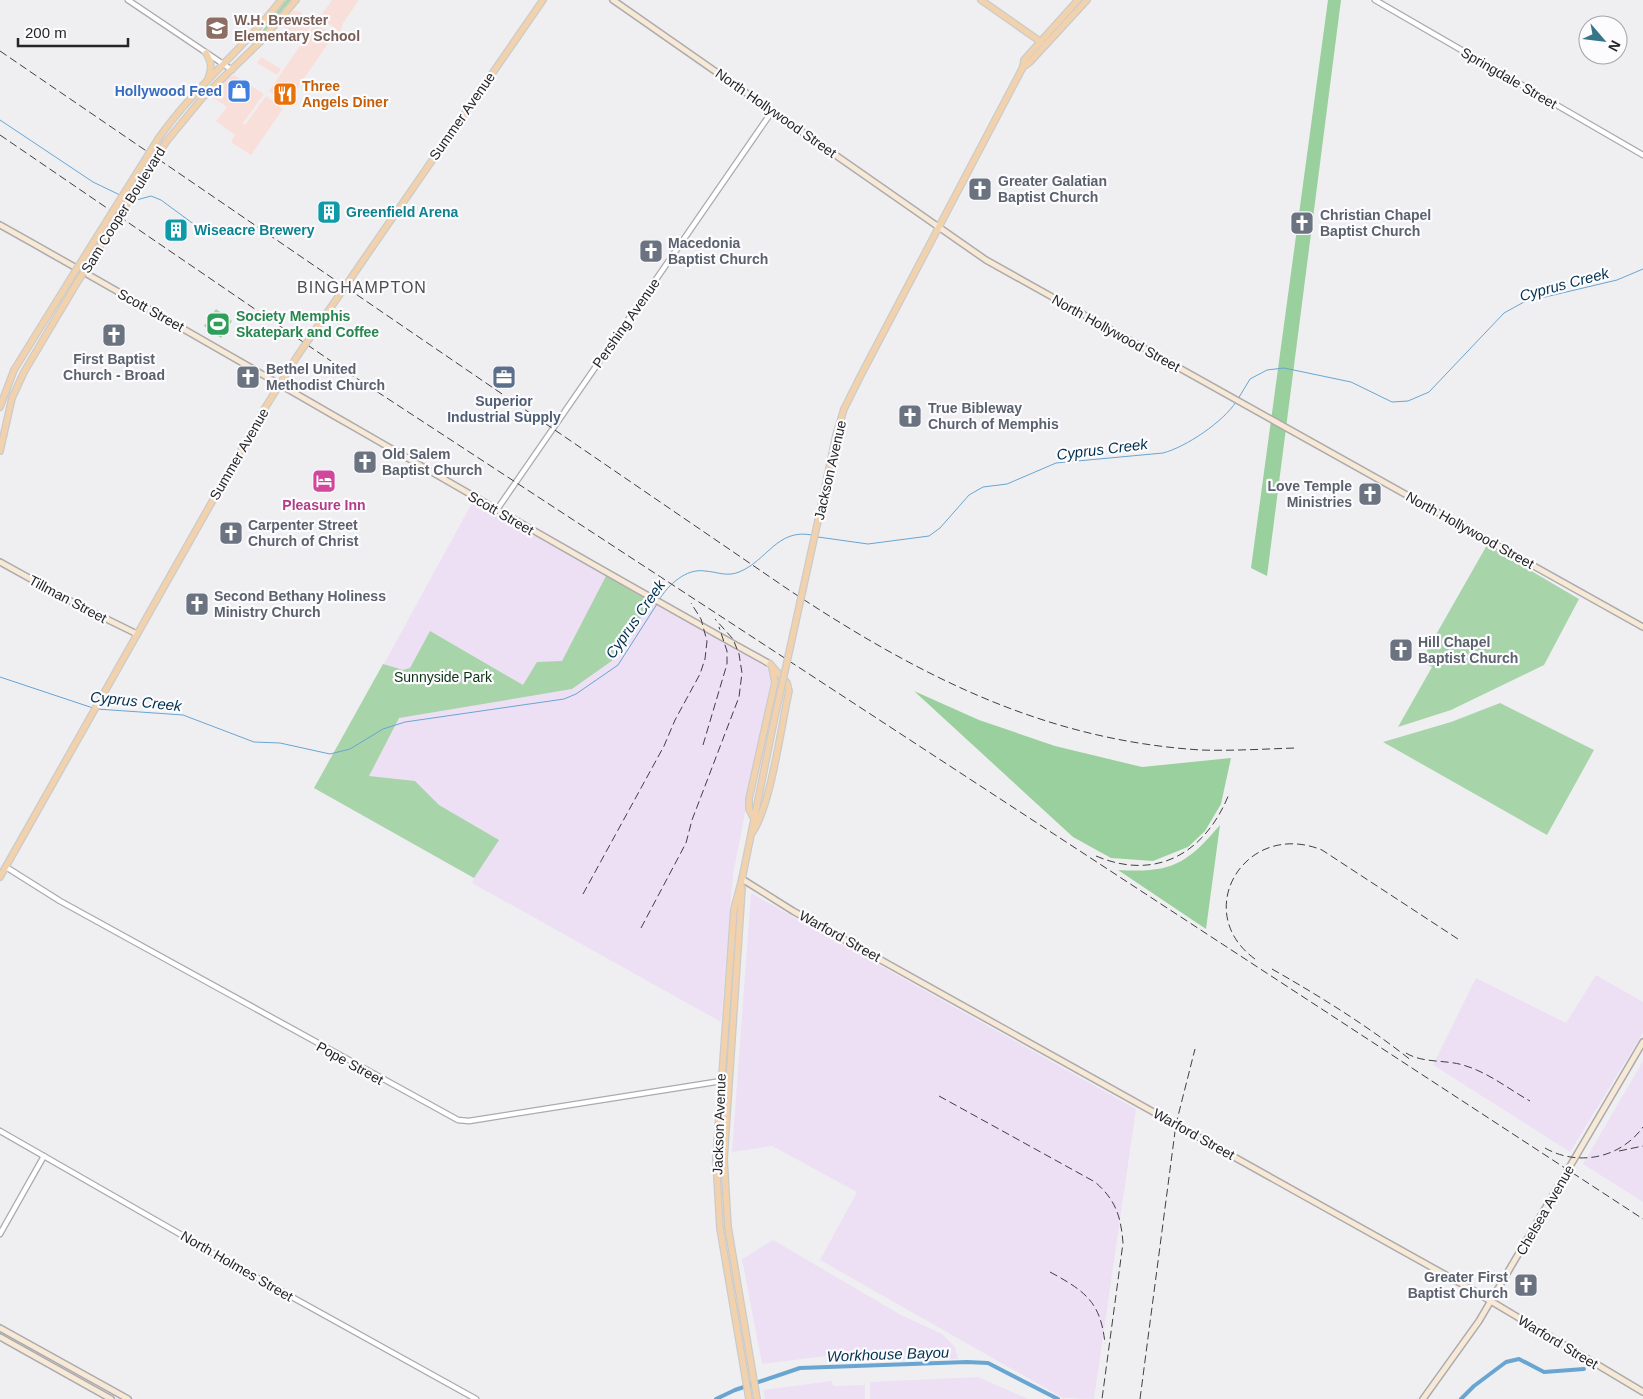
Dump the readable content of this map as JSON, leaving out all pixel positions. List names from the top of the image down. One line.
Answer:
{"streets":{"main road":["North Hollywood Street","Summer Avenue","Sam Cooper Boulevard","Scott Street","Jackson Avenue","Tillman Street","Warford Street","Chelsea Avenue"],"street":["Springdale Street","Pershing Avenue","Pope Street","North Holmes Street"]},"crossings":[["North Hollywood Street","Pershing Avenue"],["North Hollywood Street","Jackson Avenue"],["Summer Avenue","Tillman Street"],["Summer Avenue","Pope Street"],["Scott Street","Pershing Avenue"],["Jackson Avenue","Warford Street"],["Jackson Avenue","Pope Street"],["Warford Street","Chelsea Avenue"]],"districts":["BINGHAMPTON"],"water":["Cyprus Creek","Workhouse Bayou"],"parks":["Sunnyside Park"],"places":{"school or university":["W.H. Brewster Elementary School"],"shop":["Hollywood Feed"],"restaurant":["Three Angels Diner"],"church":["Greater Galatian Baptist Church","Christian Chapel Baptist Church","Macedonia Baptist Church","First Baptist Church - Broad","Bethel United Methodist Church","True Bibleway Church of Memphis","Old Salem Baptist Church","Love Temple Ministries","Carpenter Street Church of Christ","Second Bethany Holiness Ministry Church","Hill Chapel Baptist Church","Greater First Baptist Church"],"building":["Greenfield Arena","Wiseacre Brewery"],"sports":["Society Memphis Skatepark and Coffee"],"office":["Superior Industrial Supply"],"hotel":["Pleasure Inn"]},"scale_bar":"200 m","north":"bottom right"}
